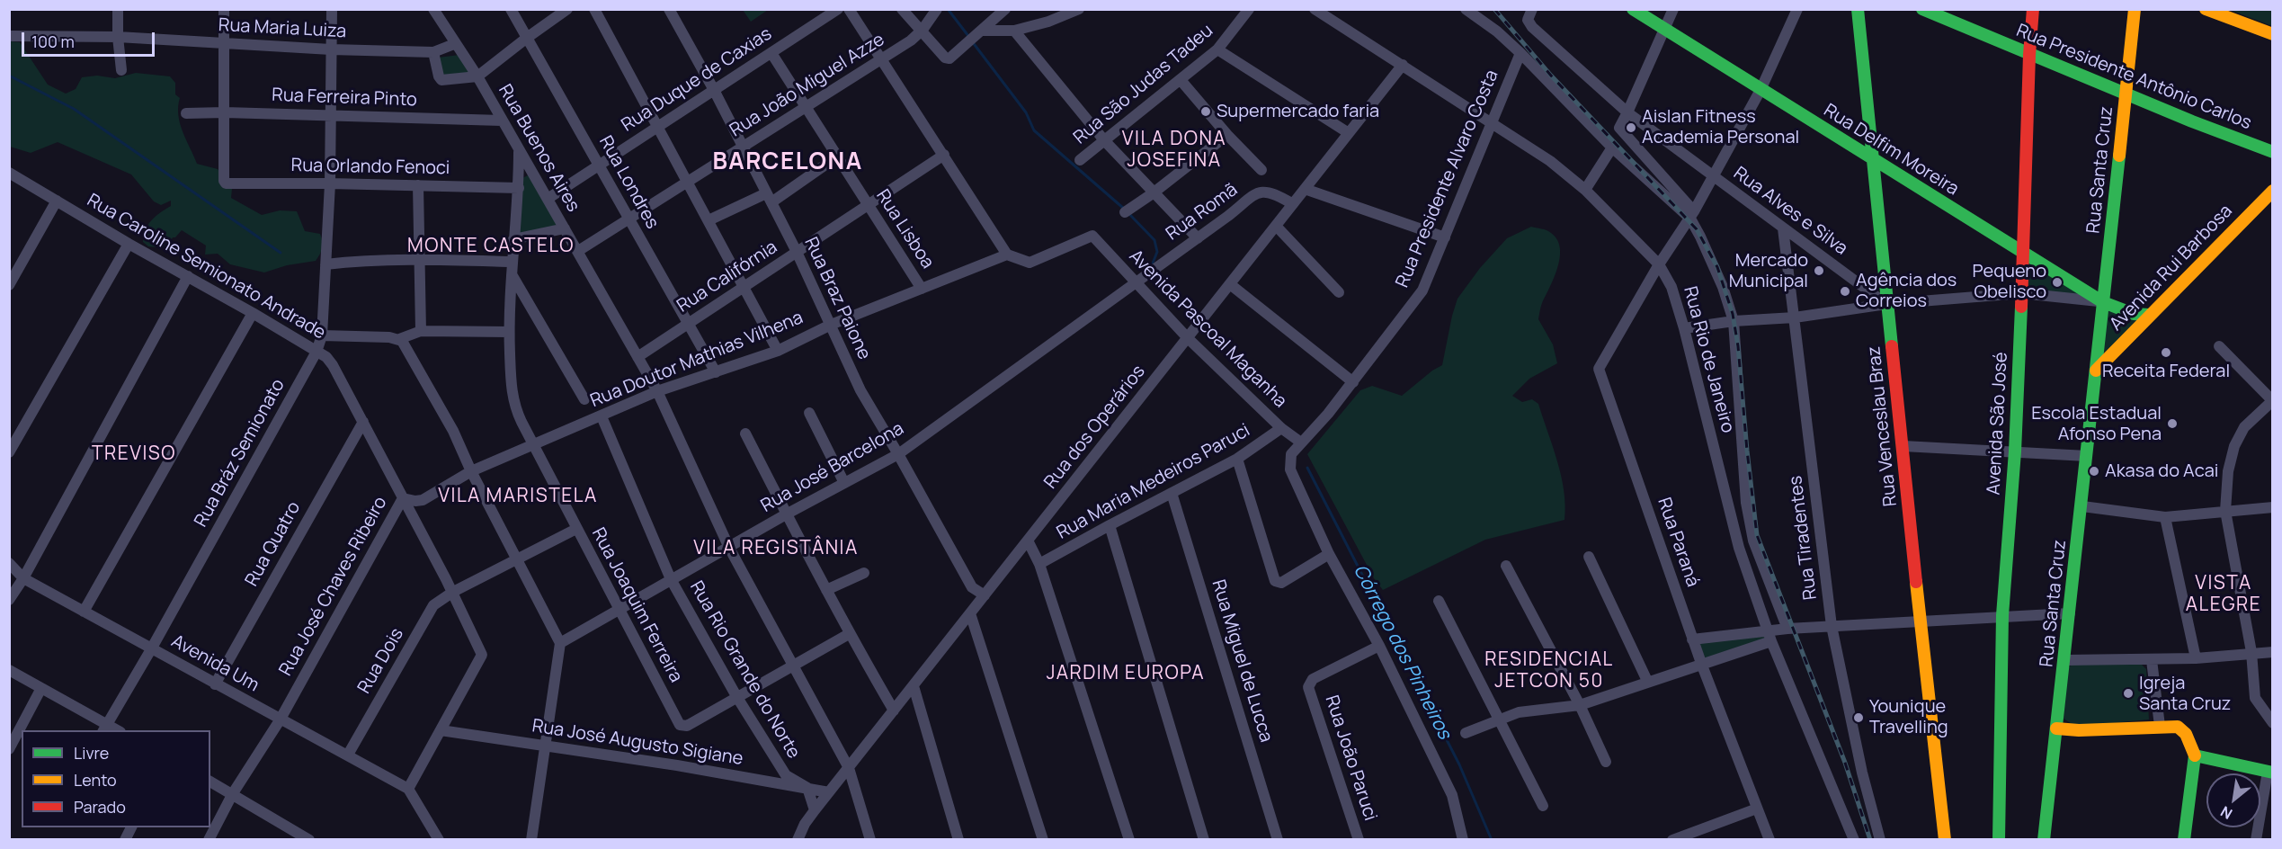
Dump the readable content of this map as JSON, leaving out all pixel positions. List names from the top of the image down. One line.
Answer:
{"streets":{"main road":["Rua Presidente Antônio Carlos","Rua Delfim Moreira","Rua Santa Cruz","Avenida Rui Barbosa","Avenida São José","Rua Venceslau Braz"],"street":["Rua Maria Luiza","Rua Duque de Caxias","Rua São Judas Tadeu","Rua João Miguel Azze","Rua Ferreira Pinto","Rua Buenos Aires","Rua Orlando Fenoci","Rua Presidente Alvaro Costa","Rua Londres","Rua Alves e Silva","Rua Romã","Rua Lisboa","Rua Caroline Semionato Andrade","Rua Califórnia","Rua Braz Paione","Avenida Pascoal Maganha","Rua Doutor Mathias Vilhena","Rua Rio de Janeiro","Rua dos Operários","Rua Bráz Semionato","Rua José Barcelona","Rua Maria Medeiros Paruci","Rua Tiradentes","Rua Paraná","Rua Quatro","Rua José Chaves Ribeiro","Rua Joaquim Ferreira","Rua Dois","Rua Miguel de Lucca","Avenida Um","Rua Rio Grande do Norte","Rua José Augusto Sigiane","Rua João Paruci"]},"crossings":[["Rua Maria Luiza","Rua Buenos Aires"],["Rua Maria Luiza","Rua Bráz Semionato"],["Rua Presidente Antônio Carlos","Rua Santa Cruz"],["Rua Presidente Antônio Carlos","Avenida São José"],["Rua Duque de Caxias","Rua Buenos Aires"],["Rua Duque de Caxias","Rua Londres"],["Rua Duque de Caxias","Rua Lisboa"],["Rua Duque de Caxias","Rua Braz Paione"],["Rua João Miguel Azze","Rua Buenos Aires"],["Rua João Miguel Azze","Rua Londres"],["Rua João Miguel Azze","Rua Lisboa"],["Rua João Miguel Azze","Rua Braz Paione"],["Rua Ferreira Pinto","Rua Buenos Aires"],["Rua Ferreira Pinto","Rua Orlando Fenoci"],["Rua Ferreira Pinto","Rua Bráz Semionato"],["Rua Buenos Aires","Rua Califórnia"],["Rua Buenos Aires","Rua Doutor Mathias Vilhena"],["Rua Buenos Aires","Rua dos Operários"],["Rua Buenos Aires","Rua José Barcelona"],["Rua Buenos Aires","Rua Joaquim Ferreira"],["Rua Delfim Moreira","Rua Santa Cruz"],["Rua Delfim Moreira","Avenida Rui Barbosa"],["Rua Delfim Moreira","Avenida São José"],["Rua Delfim Moreira","Rua Venceslau Braz"],["Rua Delfim Moreira","Rua Paraná"],["Rua Orlando Fenoci","Rua Bráz Semionato"],["Rua Orlando Fenoci","Rua Joaquim Ferreira"],["Rua Santa Cruz","Avenida Rui Barbosa"],["Rua Presidente Alvaro Costa","Avenida Pascoal Maganha"],["Rua Presidente Alvaro Costa","Rua Rio de Janeiro"],["Rua Presidente Alvaro Costa","Rua João Paruci"],["Rua Londres","Rua Califórnia"],["Rua Londres","Rua Doutor Mathias Vilhena"],["Rua Alves e Silva","Rua Venceslau Braz"],["Rua Alves e Silva","Rua Tiradentes"],["Rua Alves e Silva","Rua Paraná"],["Rua Romã","Avenida Pascoal Maganha"],["Rua Romã","Rua dos Operários"],["Rua Romã","Rua José Barcelona"],["Rua Lisboa","Rua Califórnia"],["Rua Lisboa","Rua Doutor Mathias Vilhena"],["Rua Caroline Semionato Andrade","Rua Doutor Mathias Vilhena"],["Rua Caroline Semionato Andrade","Rua Bráz Semionato"],["Rua Caroline Semionato Andrade","Rua Quatro"],["Rua Caroline Semionato Andrade","Rua José Chaves Ribeiro"],["Rua Caroline Semionato Andrade","Rua Dois"],["Rua Caroline Semionato Andrade","Avenida Um"],["Rua Caroline Semionato Andrade","Rua José Augusto Sigiane"],["Rua Califórnia","Rua Braz Paione"],["Rua Braz Paione","Rua Doutor Mathias Vilhena"],["Rua Braz Paione","Rua dos Operários"],["Rua Braz Paione","Rua José Barcelona"],["Avenida Pascoal Maganha","Rua Doutor Mathias Vilhena"],["Avenida Pascoal Maganha","Rua dos Operários"],["Avenida Pascoal Maganha","Rua José Barcelona"],["Avenida Pascoal Maganha","Rua Maria Medeiros Paruci"],["Rua Doutor Mathias Vilhena","Rua José Chaves Ribeiro"],["Rua Doutor Mathias Vilhena","Rua Joaquim Ferreira"],["Rua Doutor Mathias Vilhena","Rua Rio Grande do Norte"],["Rua Rio de Janeiro","Rua dos Operários"],["Rua Rio de Janeiro","Rua Paraná"],["Rua dos Operários","Rua José Augusto Sigiane"],["Rua Bráz Semionato","Avenida Um"],["Rua José Barcelona","Rua Joaquim Ferreira"],["Rua José Barcelona","Rua Rio Grande do Norte"],["Rua Maria Medeiros Paruci","Rua Miguel de Lucca"],["Rua Quatro","Avenida Um"],["Rua José Chaves Ribeiro","Avenida Um"],["Rua Joaquim Ferreira","Rua Dois"],["Rua Joaquim Ferreira","Rua Rio Grande do Norte"],["Rua Dois","Avenida Um"],["Rua Rio Grande do Norte","Rua José Augusto Sigiane"]],"districts":["VILA DONA JOSEFINA","BARCELONA","MONTE CASTELO","TREVISO","VILA MARISTELA","VILA REGISTÂNIA","VISTA ALEGRE","RESIDENCIAL JETCON 50","JARDIM EUROPA"],"water":["Córrego dos Pinheiros"],"places":["Supermercado faria","Aislan Fitness Academia Personal","Mercado Municipal","Pequeno Obelisco","Agência dos Correios","Receita Federal","Escola Estadual Afonso Pena","Akasa do Acai","Igreja Santa Cruz","Younique Travelling"],"legend":["Livre","Lento","Parado"],"scale_bar":"100 m","north":"bottom left"}
